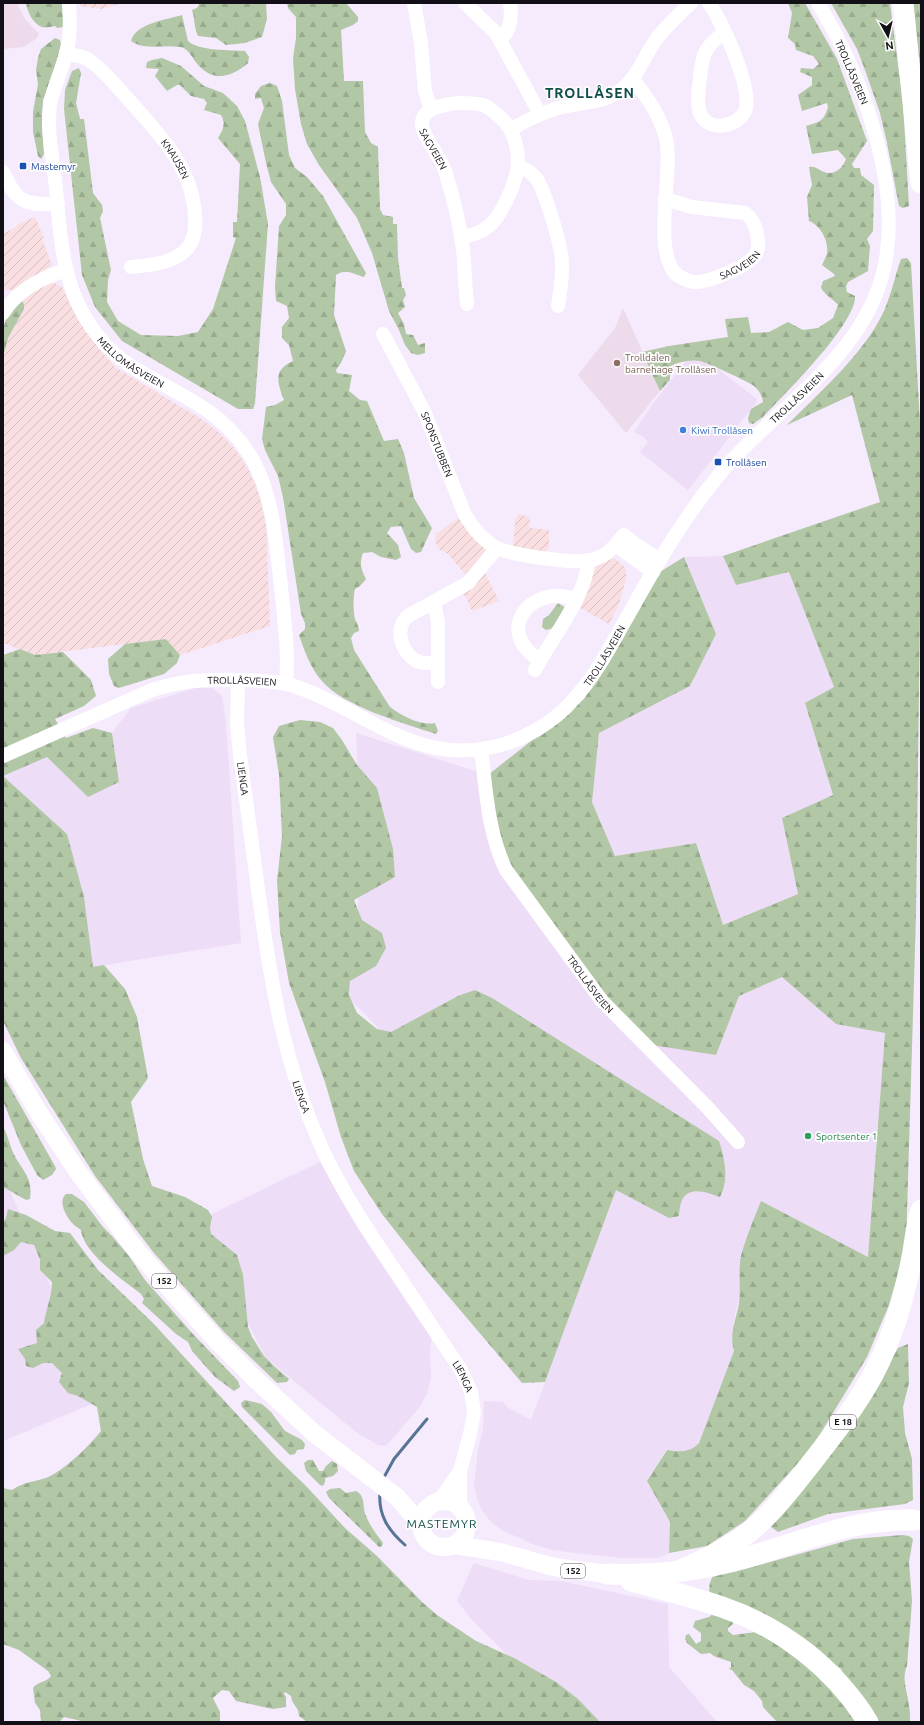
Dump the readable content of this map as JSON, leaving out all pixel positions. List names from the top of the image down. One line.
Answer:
{"streets":{"highway":["E 18"],"main road":["152"],"street":["TROLLÅSVEIEN","SAGVEIEN","KNAUSEN","MELLOMÅSVEIEN","SPONSTUBBEN","LIENGA"]},"crossings":[["TROLLÅSVEIEN","MELLOMÅSVEIEN"],["TROLLÅSVEIEN","SPONSTUBBEN"],["TROLLÅSVEIEN","LIENGA"],["KNAUSEN","MELLOMÅSVEIEN"],["LIENGA","152"],["152","E 18"]],"districts":["TROLLÅSEN","MASTEMYR"],"places":{"transit":["Mastemyr","Trollåsen"],"other":["Trolldalen barnehage Trollåsen","Kiwi Trollåsen","Sportsenter 1"]},"north":"bottom"}
